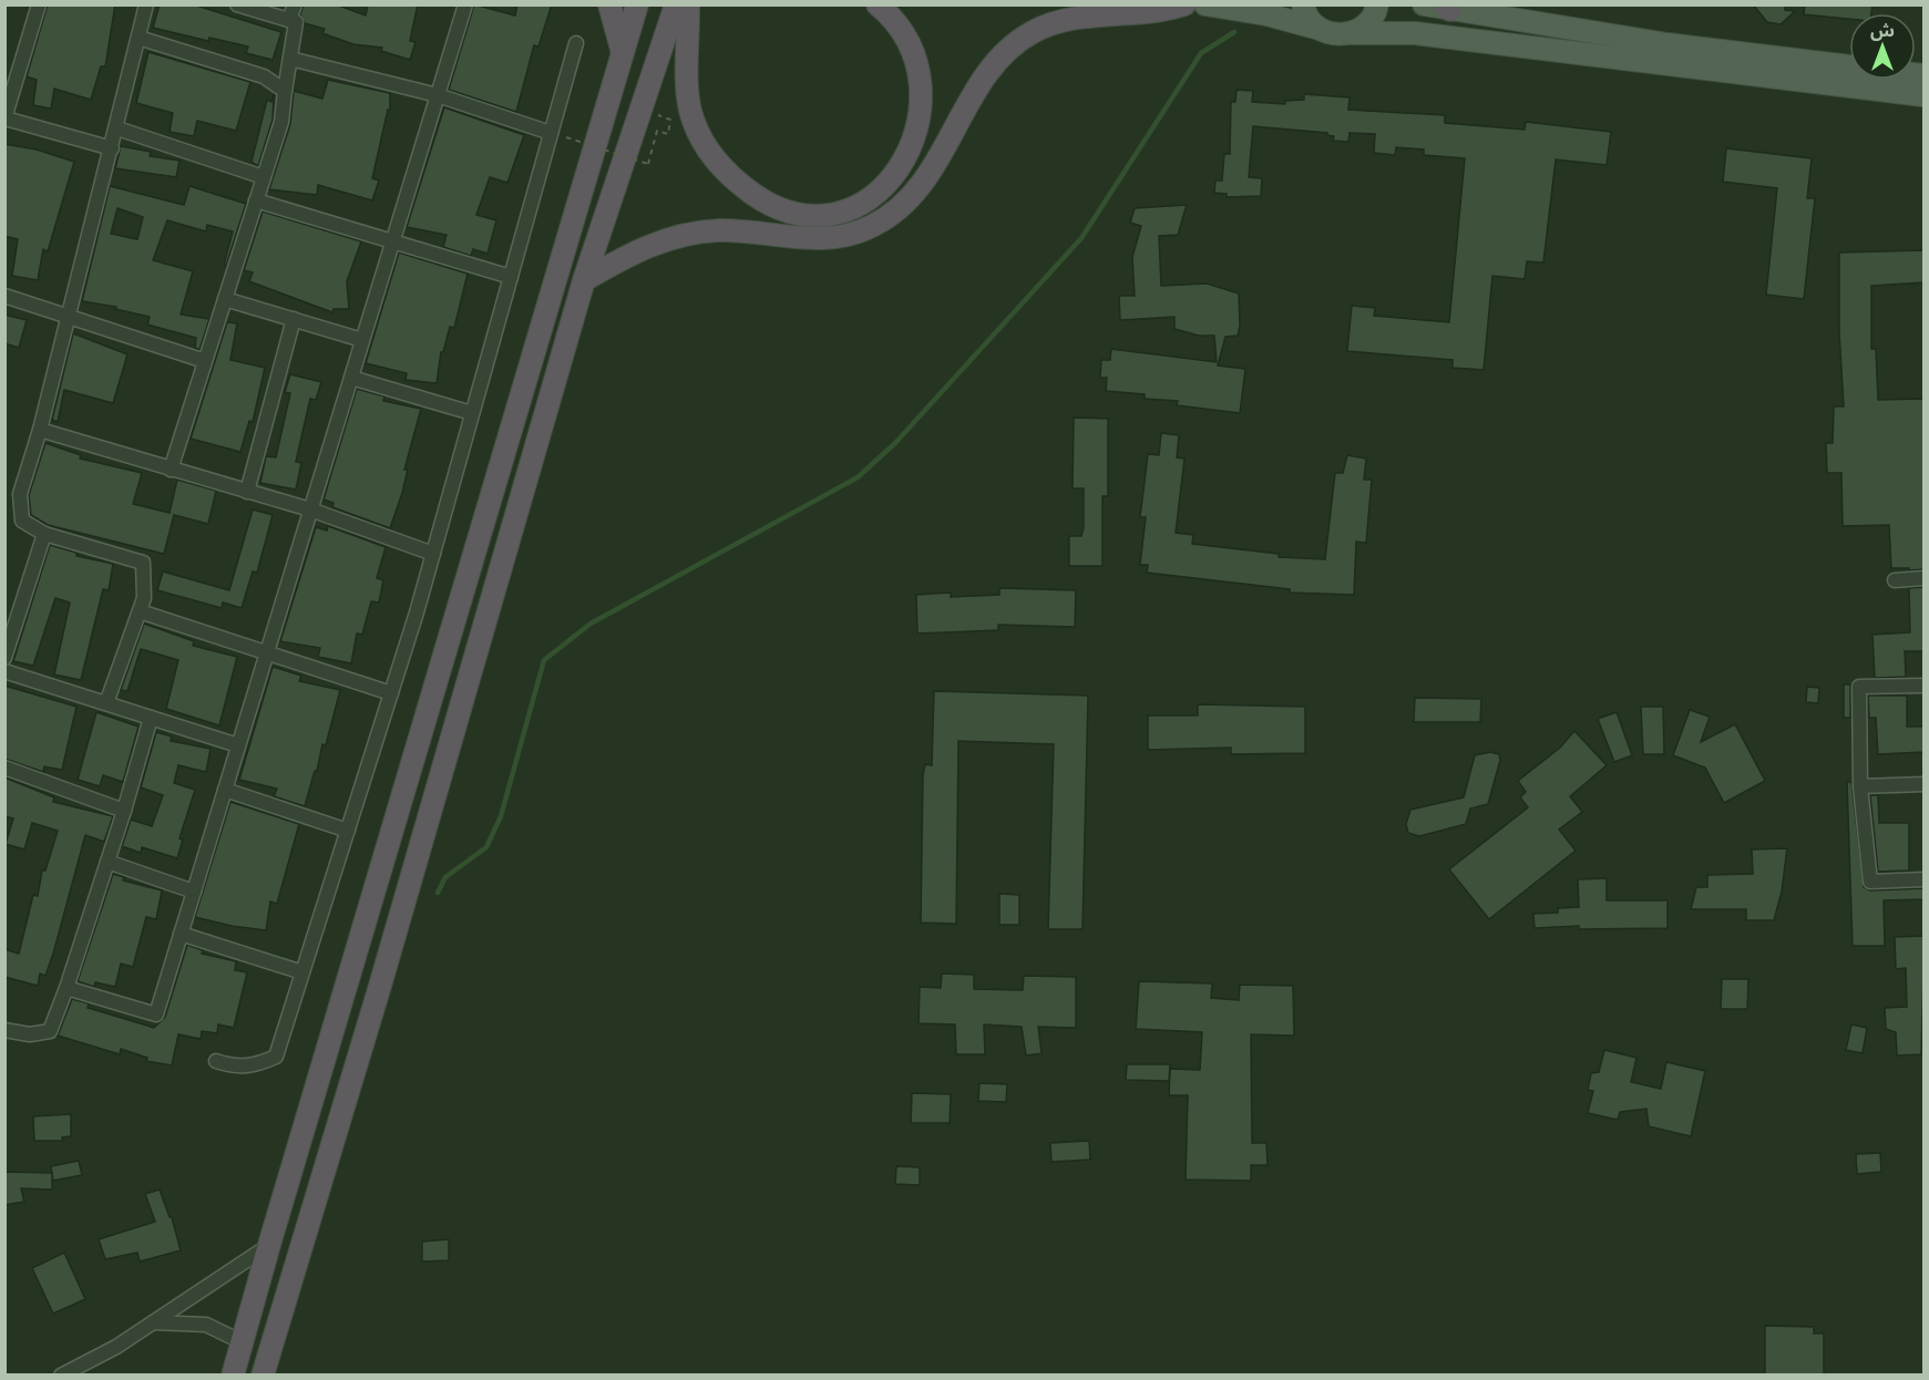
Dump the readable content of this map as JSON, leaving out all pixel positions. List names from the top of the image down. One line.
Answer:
{"north":"top"}
